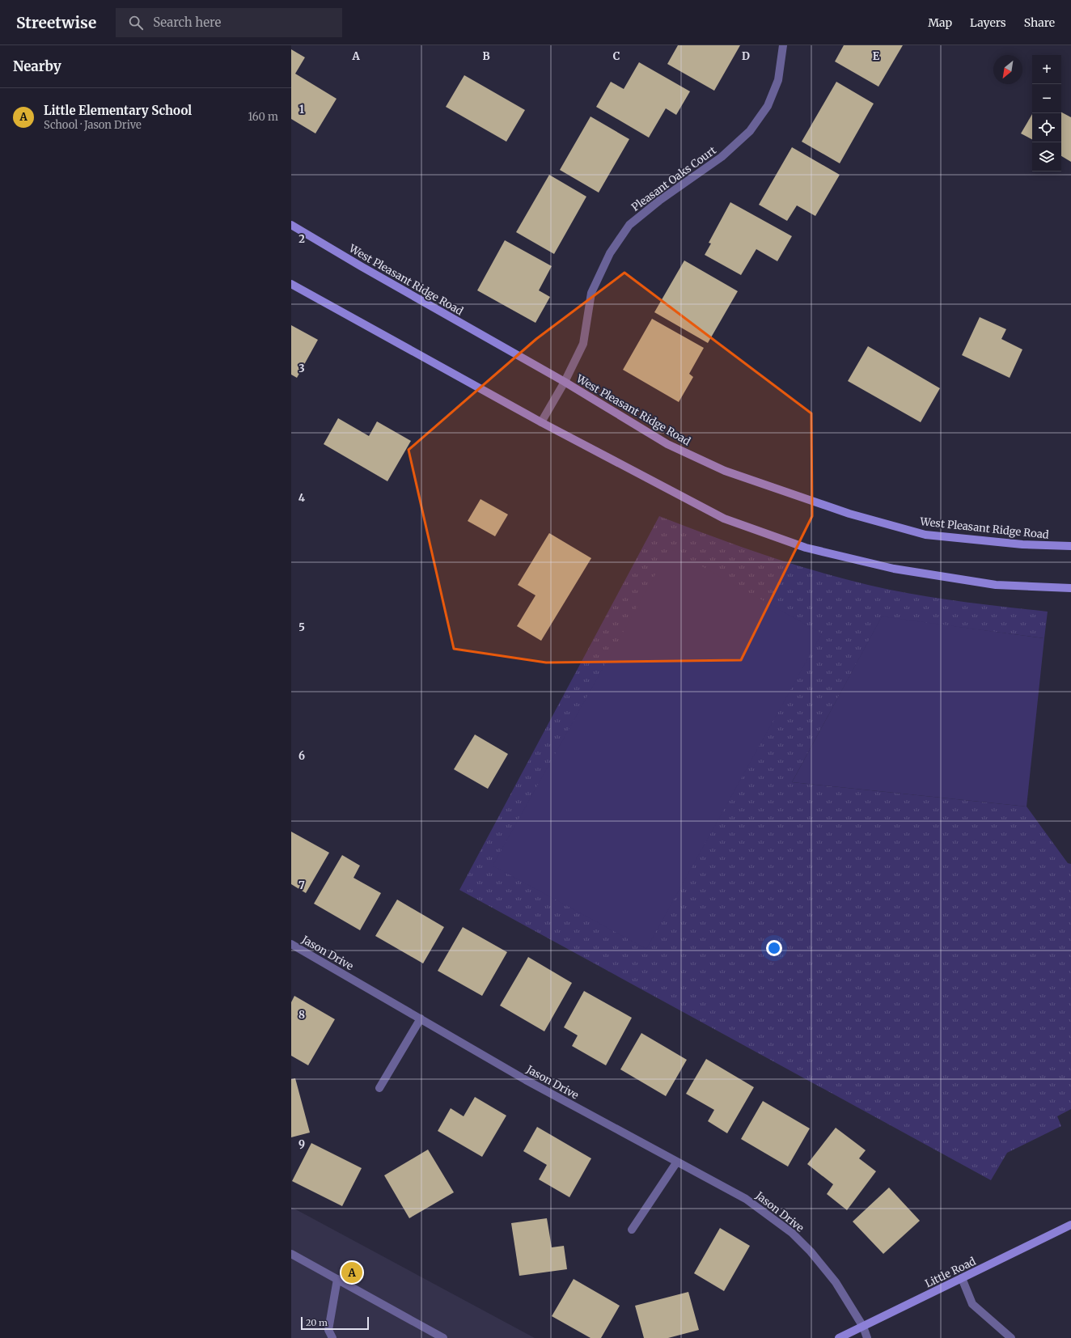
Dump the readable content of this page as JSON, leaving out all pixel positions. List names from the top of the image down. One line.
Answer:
{"streets":{"main road":["West Pleasant Ridge Road","Little Road"],"street":["Pleasant Oaks Court","Jason Drive"]},"crossings":[["Pleasant Oaks Court","West Pleasant Ridge Road"],["Jason Drive","Little Road"]],"scale_bar":"20 m","north":"bottom left","page":{"header":"Streetwise","search":"Search here","nav":["Map","Layers","Share"],"heading":"Nearby","map_buttons":["+","−"],"list":[{"mark":"A","name":"Little Elementary School","note":"School · Jason Drive","value":"160 m"}],"pins":"A","scale":"20 m"},"grid":{"columns":["A","B","C","D","E"],"rows":["1","2","3","4","5","6","7","8","9"]}}
